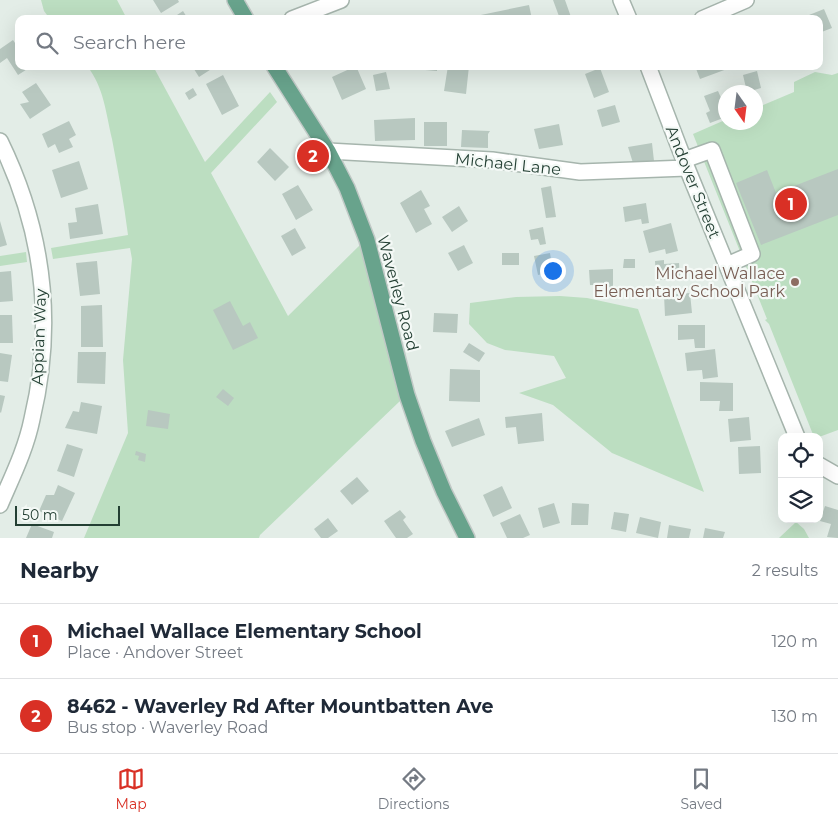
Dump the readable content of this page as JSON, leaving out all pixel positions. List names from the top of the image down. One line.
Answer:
{"streets":{"main road":["Waverley Road"],"street":["Michael Lane","Andover Street","Appian Way"]},"crossings":[["Michael Lane","Andover Street"],["Michael Lane","Waverley Road"]],"places":["Michael Wallace Elementary School Park"],"scale_bar":"50 m","north":"bottom","page":{"search":"Search here","pins":["2","1"],"scale":"50 m","heading":["Nearby","2 results"],"list":[{"mark":"1","name":"Michael Wallace Elementary School","note":"Place · Andover Street","value":"120 m"},{"mark":"2","name":"8462 - Waverley Rd After Mountbatten Ave","note":"Bus stop · Waverley Road","value":"130 m"}],"nav":["Map","Directions","Saved"]}}
